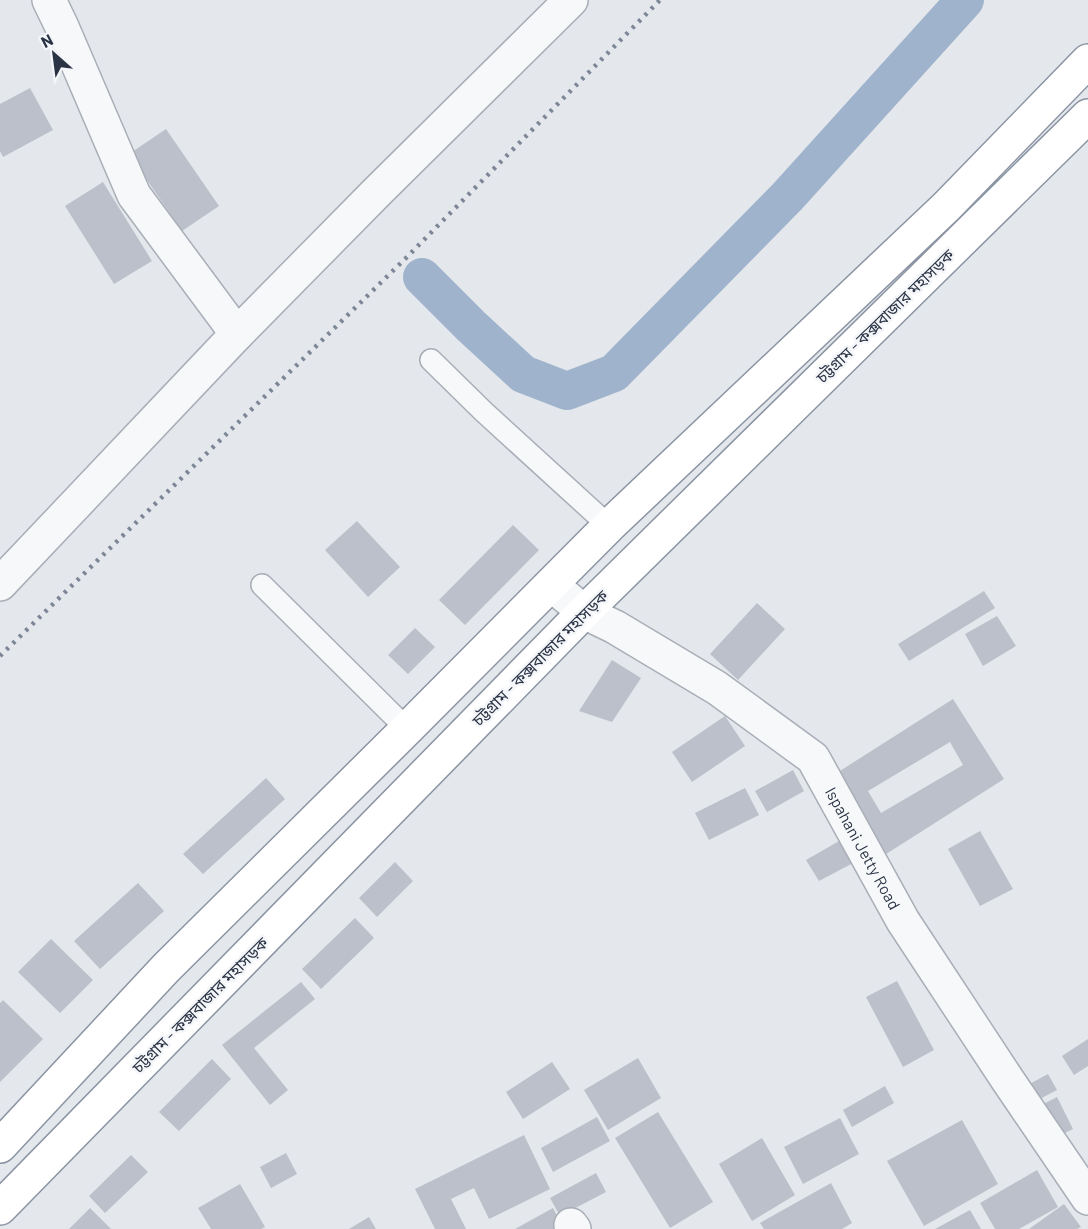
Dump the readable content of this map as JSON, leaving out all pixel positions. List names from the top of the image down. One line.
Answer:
{"streets":{"highway":["চট্টগ্রাম - কক্সবাজার মহাসড়ক"],"street":["Ispahani Jetty Road"]},"crossings":[["চট্টগ্রাম - কক্সবাজার মহাসড়ক","Ispahani Jetty Road"]],"north":"top left"}
